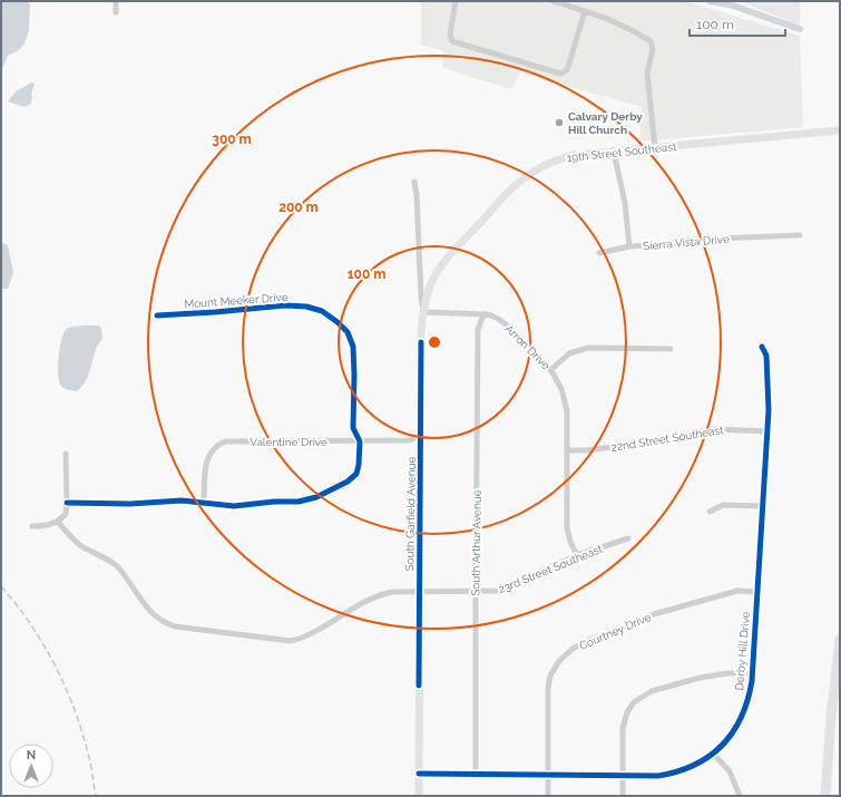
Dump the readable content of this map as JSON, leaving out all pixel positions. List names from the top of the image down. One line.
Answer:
{"streets":{"street":["19th Street Southeast","Sierra Vista Drive","Mount Meeker Drive","Arron Drive","22nd Street Southeast","Valentine Drive","South Garfield Avenue","South Arthur Avenue","23rd Street Southeast","Courtney Drive","Derby Hill Drive"]},"crossings":[["19th Street Southeast","Arron Drive"],["19th Street Southeast","South Garfield Avenue"],["Mount Meeker Drive","Valentine Drive"],["Arron Drive","22nd Street Southeast"],["Arron Drive","South Garfield Avenue"],["Arron Drive","South Arthur Avenue"],["Arron Drive","23rd Street Southeast"],["22nd Street Southeast","Derby Hill Drive"],["Valentine Drive","South Garfield Avenue"],["South Garfield Avenue","23rd Street Southeast"],["South Garfield Avenue","Derby Hill Drive"],["South Arthur Avenue","23rd Street Southeast"],["South Arthur Avenue","Derby Hill Drive"],["Courtney Drive","Derby Hill Drive"]],"places":["Calvary Derby Hill Church"],"scale_bar":"100 m","north":"top","rings":["300 m","200 m","100 m"]}
